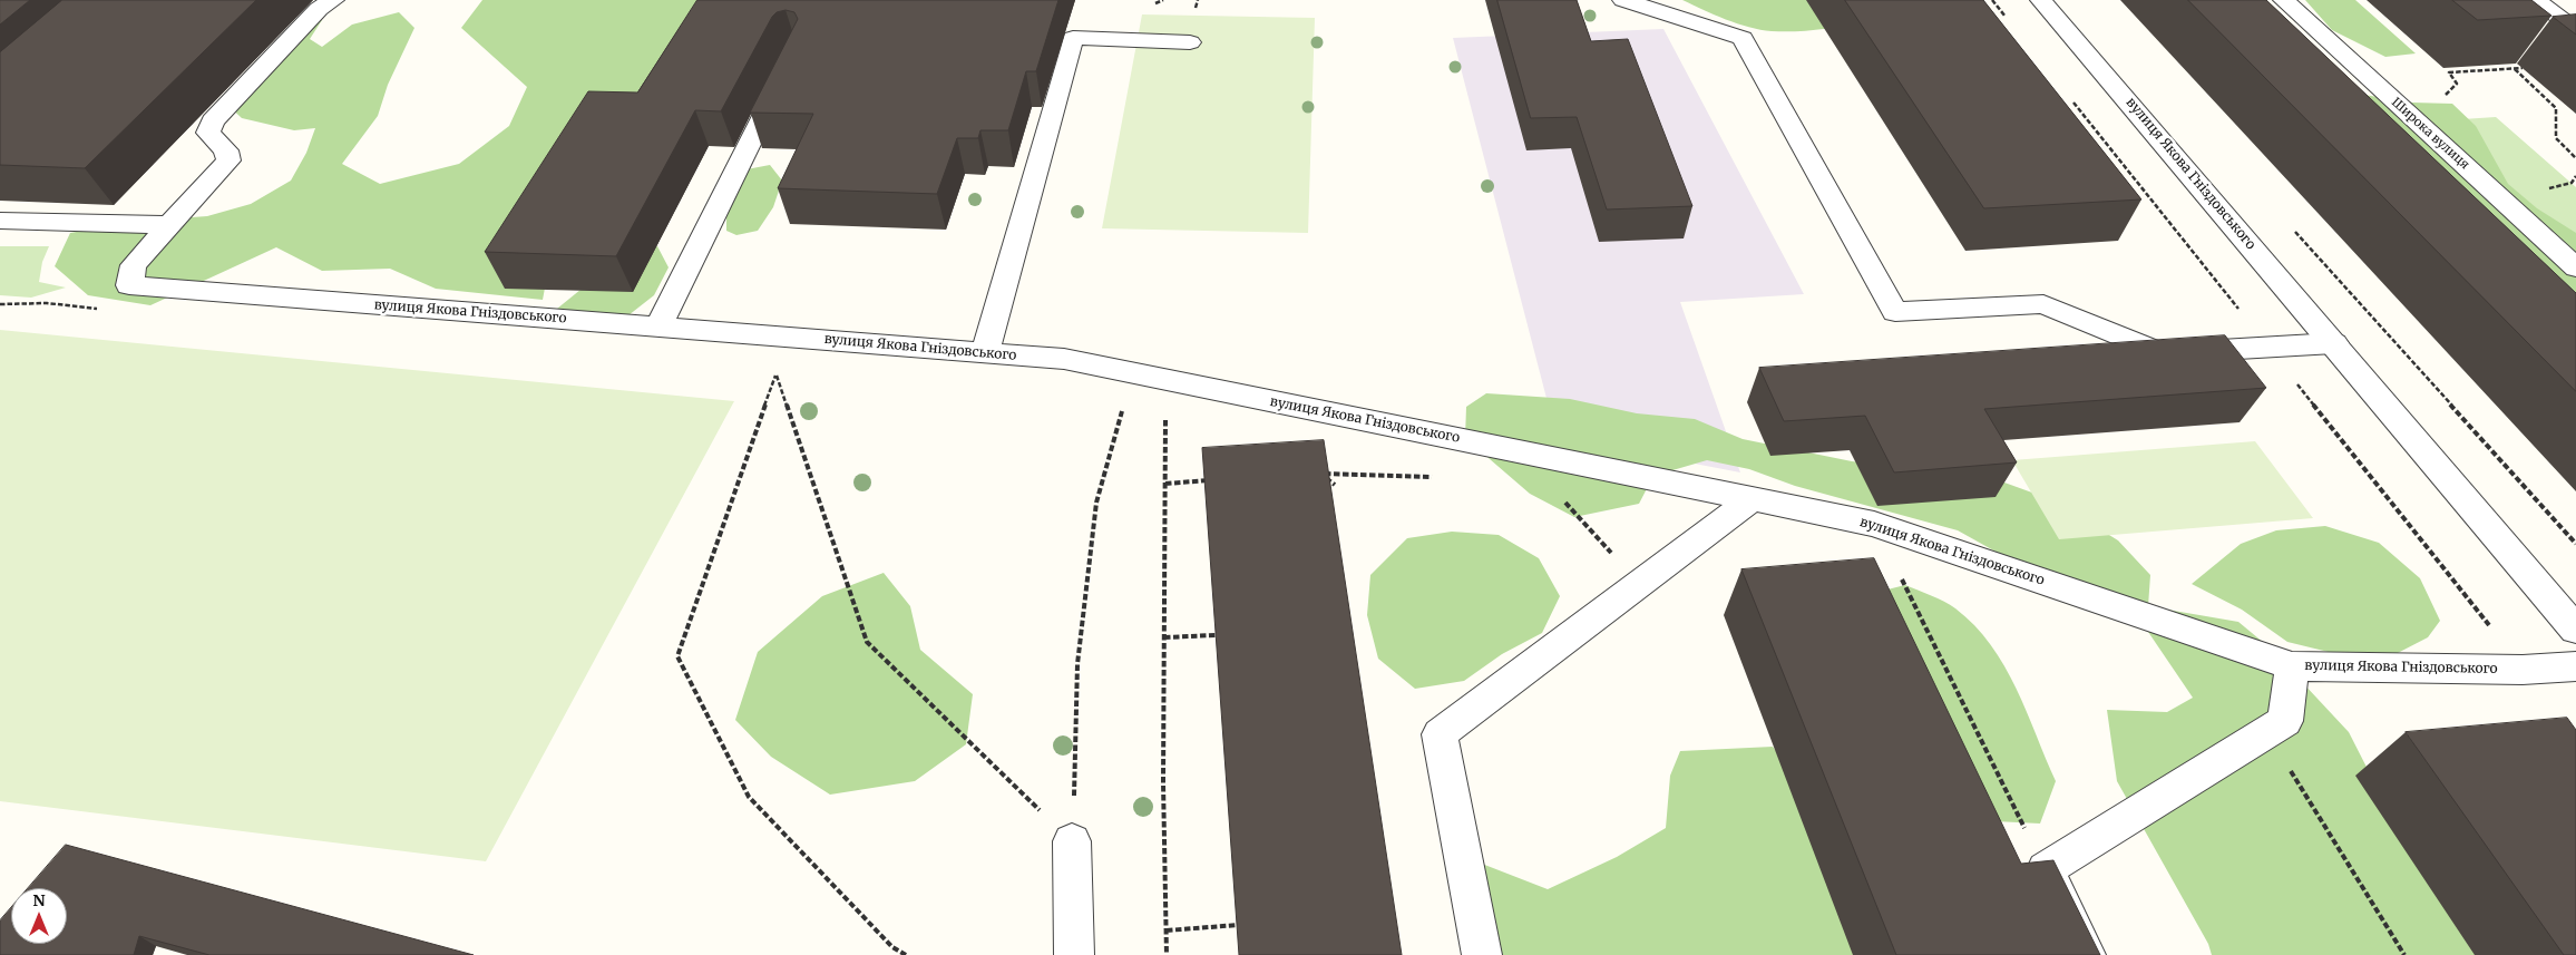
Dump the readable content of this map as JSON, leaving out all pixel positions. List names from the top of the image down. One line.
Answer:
{"streets":{"street":["Широка вулиця","вулиця Якова Гніздовського"]},"north":"top"}
